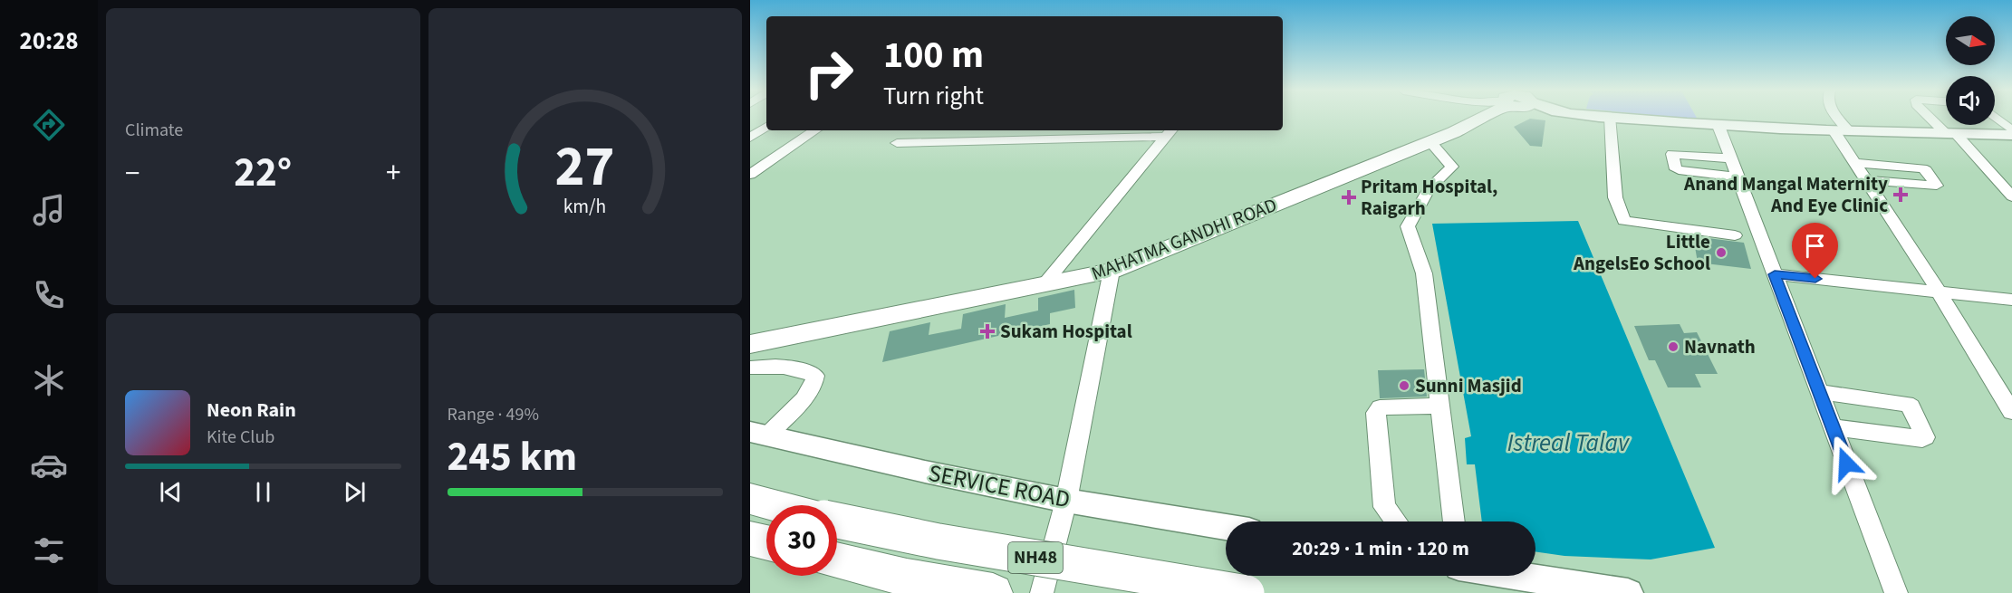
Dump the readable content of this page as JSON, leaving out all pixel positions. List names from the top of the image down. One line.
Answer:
{"streets":{"highway":["NH48"],"main road":["MAHATMA GANDHI ROAD"],"street":["SERVICE ROAD"]},"water":["Istreal Talav"],"places":{"health":["Anand Mangal Maternity And Eye Clinic","Pritam Hospital, Raigarh","Sukam Hospital"],"other":["Little AngelsEo School","Navnath","Sunni Masjid"]},"north":"right","page":{"tabs":"20:28","tile":["Climate",["Range · 49%","245 km"]],"turn":["100 m","Turn right"],"heat":["−","22°","+"],"song":["Neon Rain","Kite Club"],"limit":"30","trip":"20:29 · 1 min · 120 m","gauge":["27","km/h"]}}
